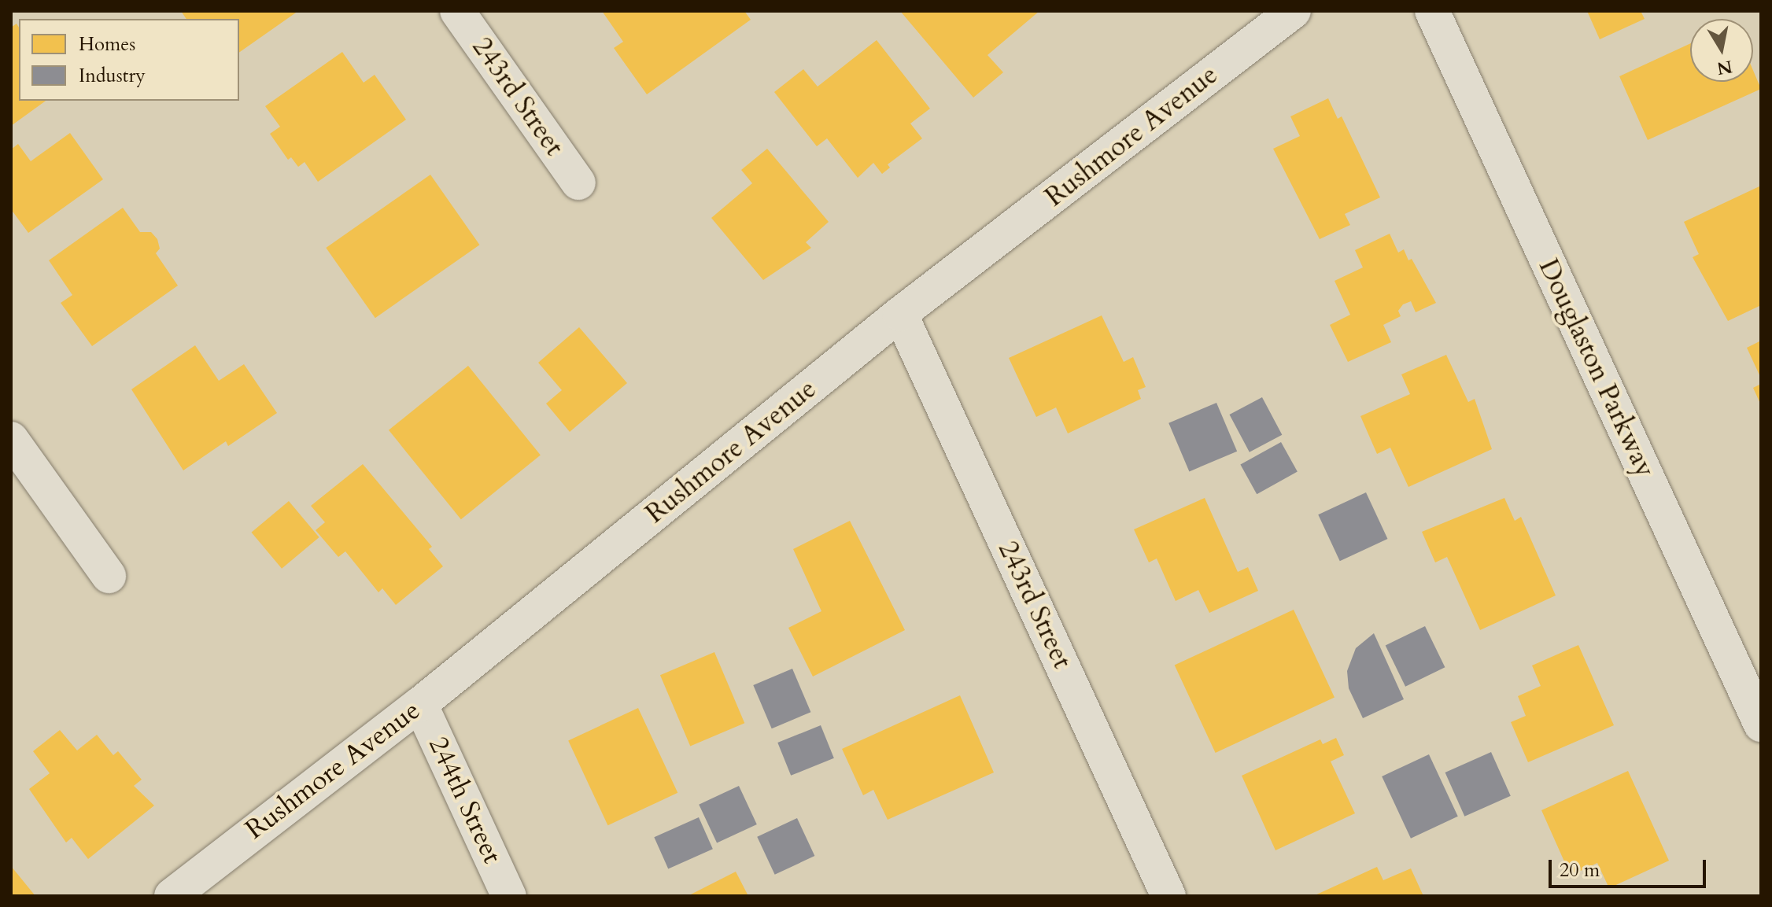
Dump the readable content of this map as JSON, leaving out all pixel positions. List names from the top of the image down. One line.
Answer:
{"streets":{"street":["243rd Street","Rushmore Avenue","Douglaston Parkway","244th Street"]},"crossings":[["243rd Street","Rushmore Avenue"],["Rushmore Avenue","244th Street"]],"legend":["Homes","Industry"],"scale_bar":"20 m","north":"bottom"}
